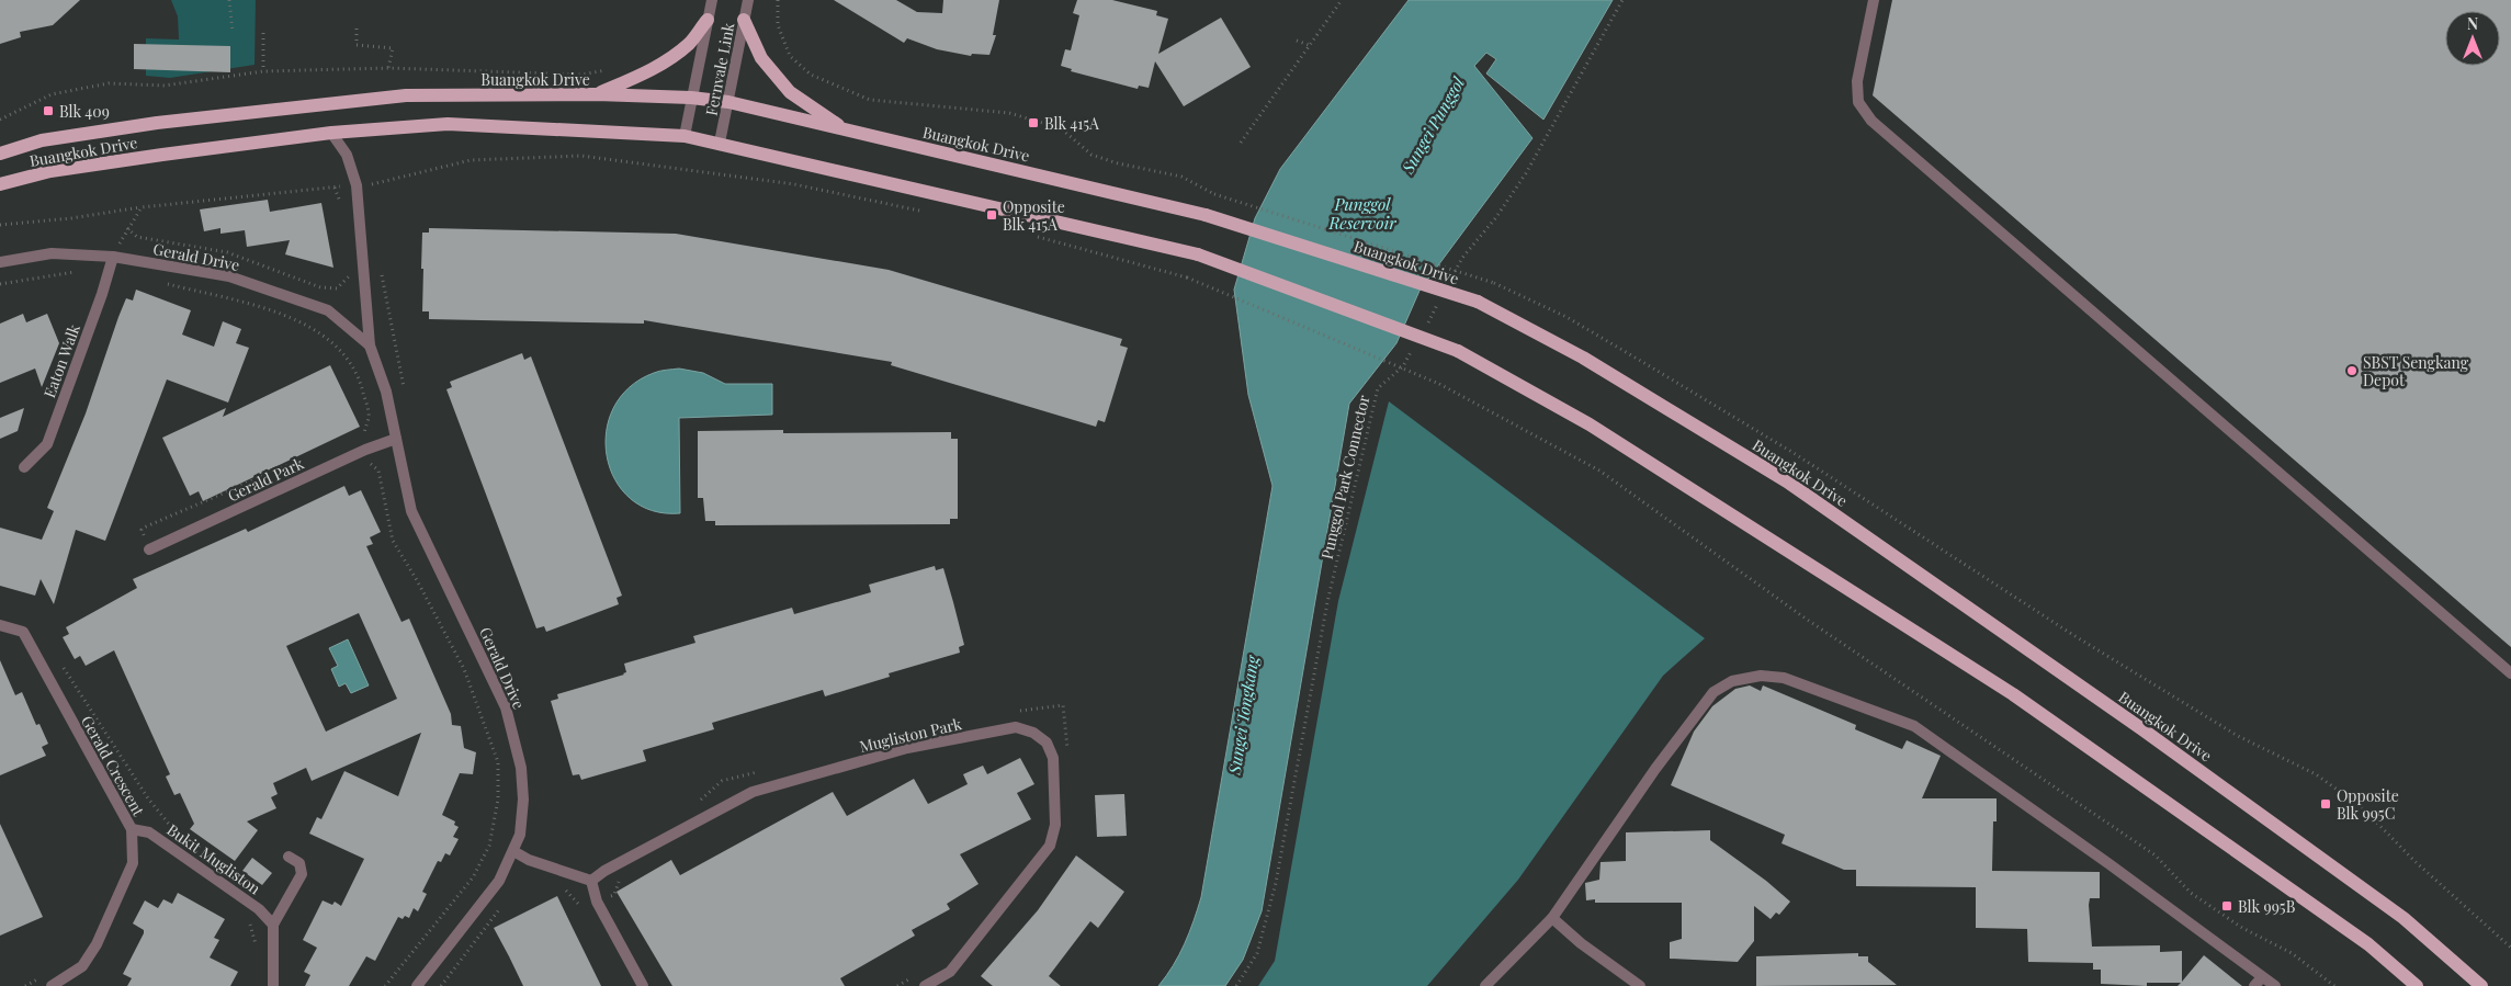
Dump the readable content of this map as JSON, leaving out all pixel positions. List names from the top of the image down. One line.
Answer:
{"streets":{"main road":["Buangkok Drive"],"street":["Fernvale Link","Gerald Drive","Eaton Walk","Gerald Park","Mugliston Park","Gerald Crescent","Bukit Mugliston"],"path":["Punggol Park Connector"]},"crossings":[["Fernvale Link","Buangkok Drive"],["Buangkok Drive","Gerald Drive"],["Gerald Drive","Eaton Walk"],["Gerald Drive","Gerald Park"],["Gerald Crescent","Bukit Mugliston"]],"water":["Sungei Punggol","Punggol Reservoir","Sungei Tongkang"],"places":{"transit":["Blk 409","Blk 415A","Opposite Blk 415A","Opposite Blk 995C","Blk 995B"],"other":["SBST Sengkang Depot"]},"north":"top"}
